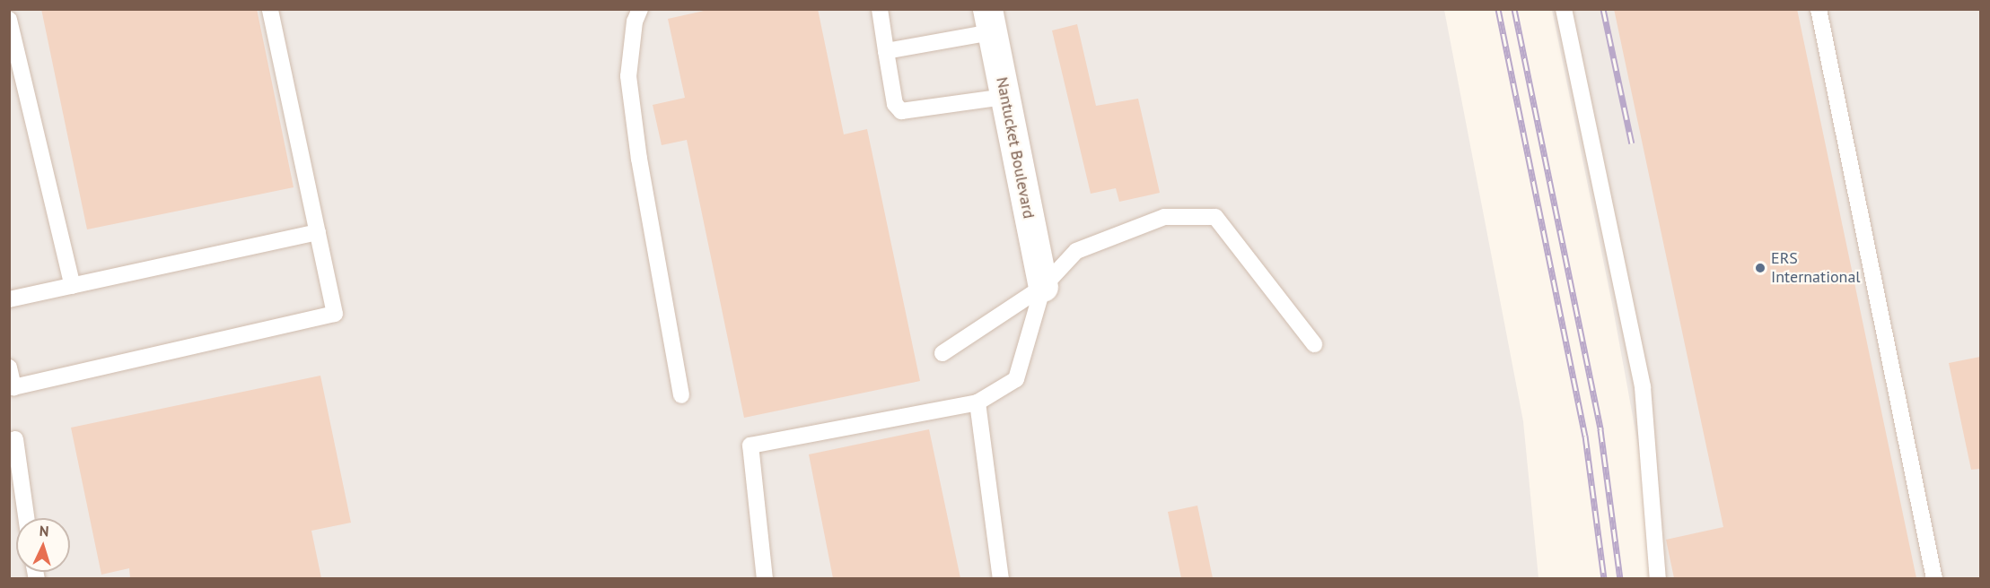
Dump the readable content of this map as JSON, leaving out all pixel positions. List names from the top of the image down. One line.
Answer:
{"streets":{"street":["Nantucket Boulevard"]},"places":["ERS International"],"north":"top"}
